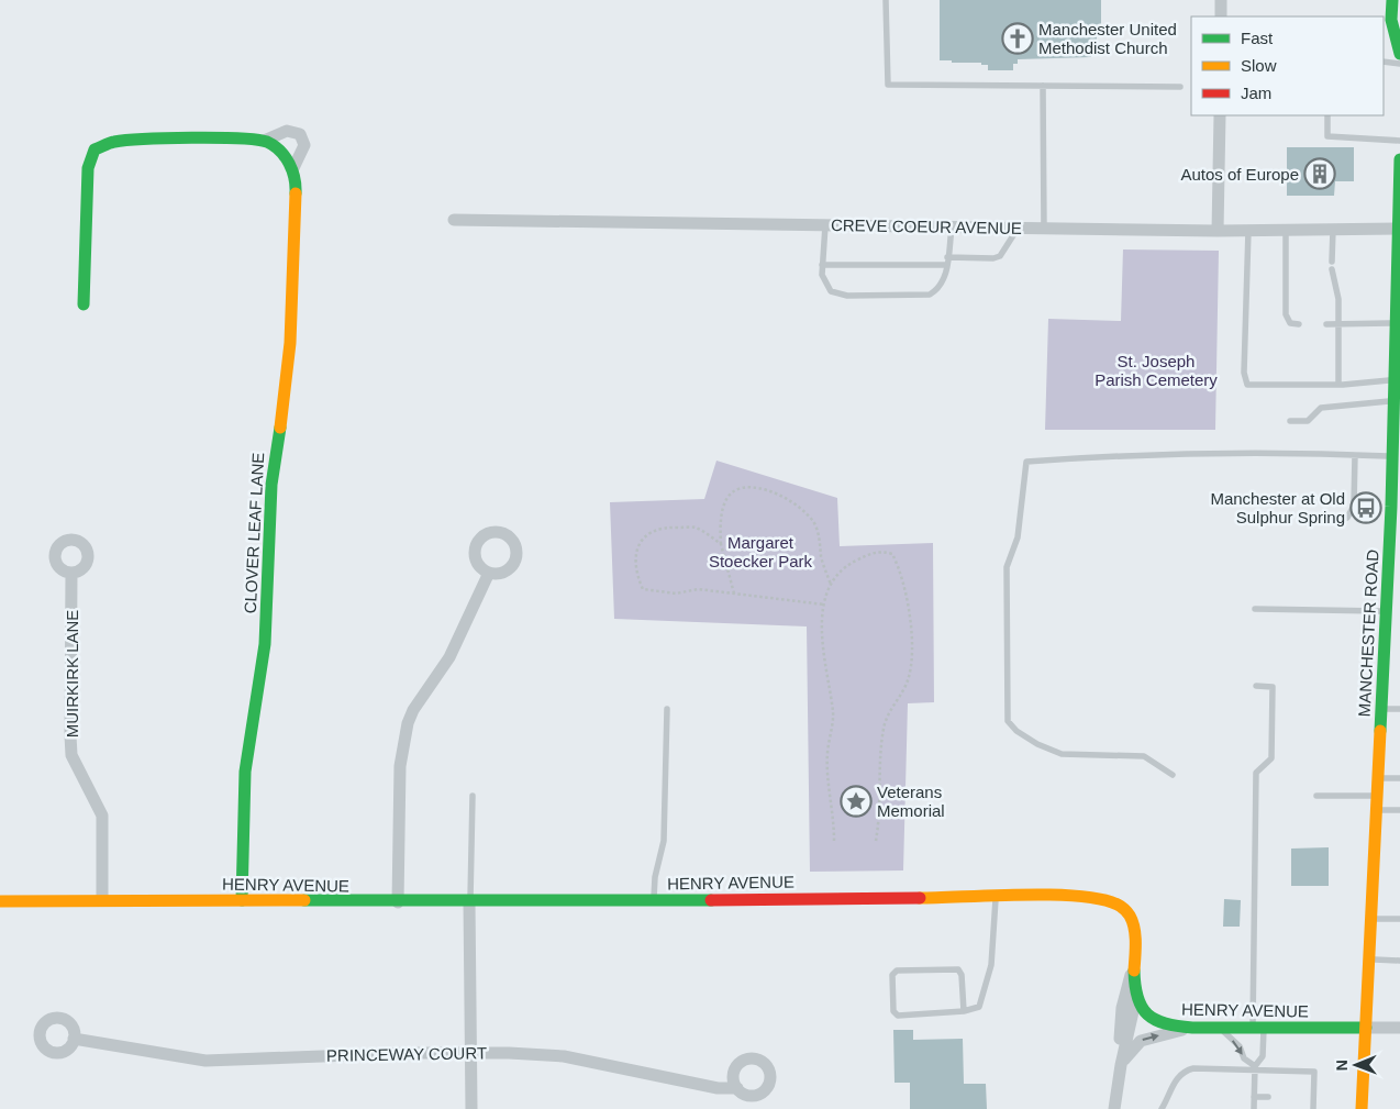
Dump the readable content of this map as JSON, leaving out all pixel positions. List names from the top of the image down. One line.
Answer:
{"streets":{"main road":["CLOVER LEAF LANE","MANCHESTER ROAD","HENRY AVENUE"],"street":["CREVE COEUR AVENUE","MUIRKIRK LANE","PRINCEWAY COURT"]},"crossings":[["CREVE COEUR AVENUE","MANCHESTER ROAD"],["CLOVER LEAF LANE","HENRY AVENUE"],["MANCHESTER ROAD","HENRY AVENUE"],["MUIRKIRK LANE","HENRY AVENUE"]],"parks":["St. Joseph Parish Cemetery","Margaret Stoecker Park"],"places":{"church":["Manchester United Methodist Church"],"building":["Autos of Europe"],"bus stop":["Manchester at Old Sulphur Spring"],"place":["Veterans Memorial"]},"legend":["Fast","Slow","Jam"],"north":"left"}
